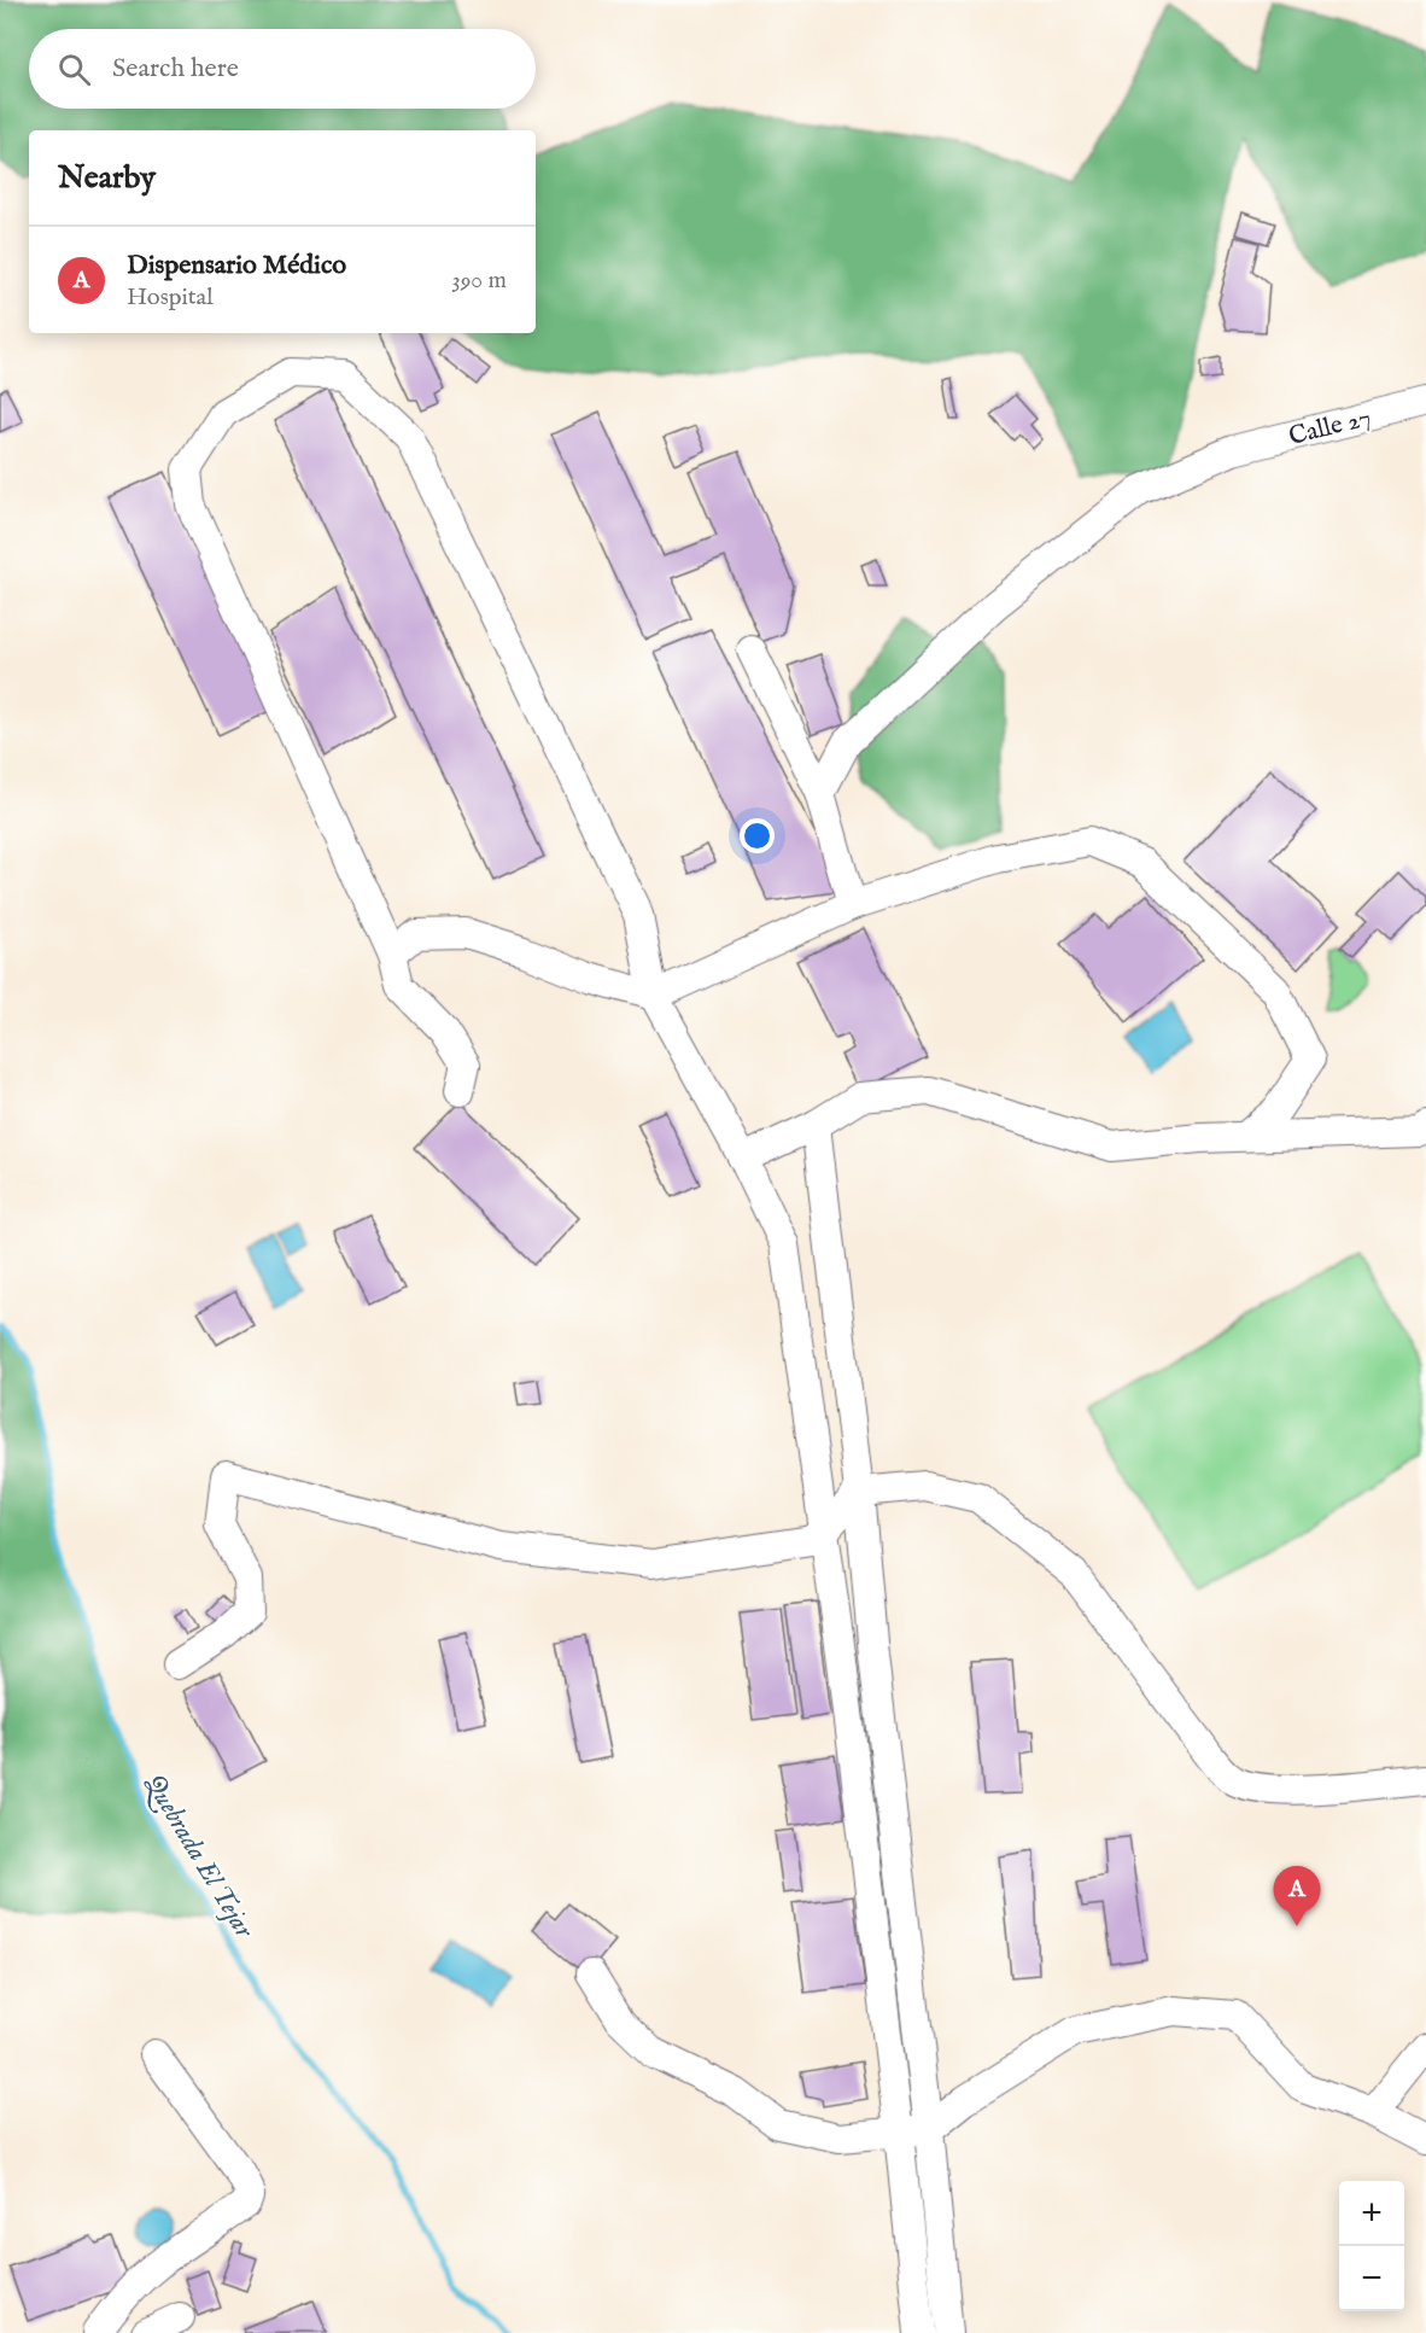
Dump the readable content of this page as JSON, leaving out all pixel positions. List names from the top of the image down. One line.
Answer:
{"streets":{"street":["Calle 27"]},"water":["Quebrada El Tejar"],"page":{"search":"Search here","heading":"Nearby","list":[{"mark":"A","name":"Dispensario Médico","note":"Hospital","value":"390 m"}],"pins":"A","map_buttons":["+","−"]}}
